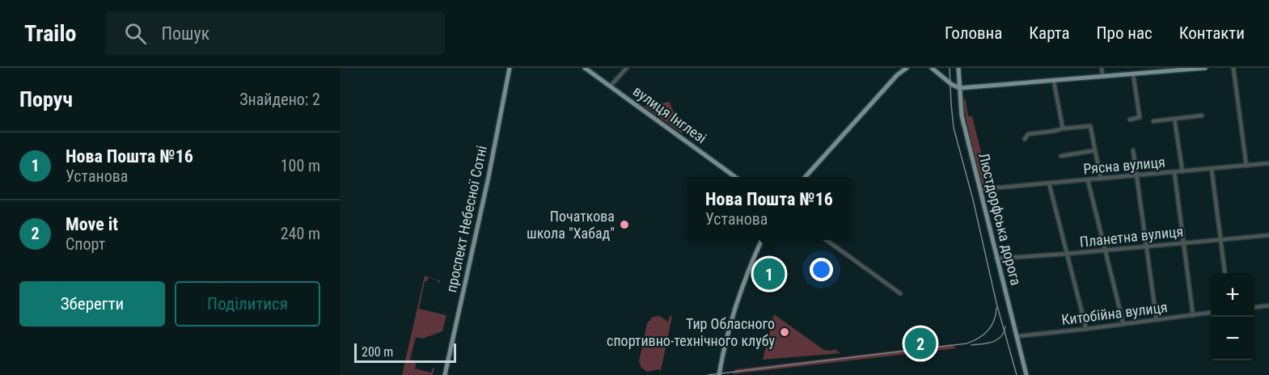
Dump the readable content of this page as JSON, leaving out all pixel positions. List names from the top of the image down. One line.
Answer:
{"streets":{"main road":["вулиця Інглезі","проспект Небесної Сотні","Люстдорфська дорога"],"street":["Рясна вулиця","Планетна вулиця","Китобійна вулиця"]},"crossings":[["Рясна вулиця","Люстдорфська дорога"],["Люстдорфська дорога","Планетна вулиця"],["Люстдорфська дорога","Китобійна вулиця"]],"places":["Початкова школа \"Хабад\"","Тир Обласного спортивно-технічного клубу"],"scale_bar":"200 m","page":{"header":"Trailo","search":"Пошук","nav":["Головна","Карта","Про нас","Контакти"],"heading":["Поруч","Знайдено: 2"],"list":[{"mark":"1","name":"Нова Пошта №16","note":"Установа","value":"100 m"},{"mark":"2","name":"Move it","note":"Спорт","value":"240 m"}],"popup":["Нова Пошта №16","Установа"],"pins":["1","2"],"buttons":["Зберегти","Поділитися"],"map_buttons":["+","−"],"scale":"200 m"}}
